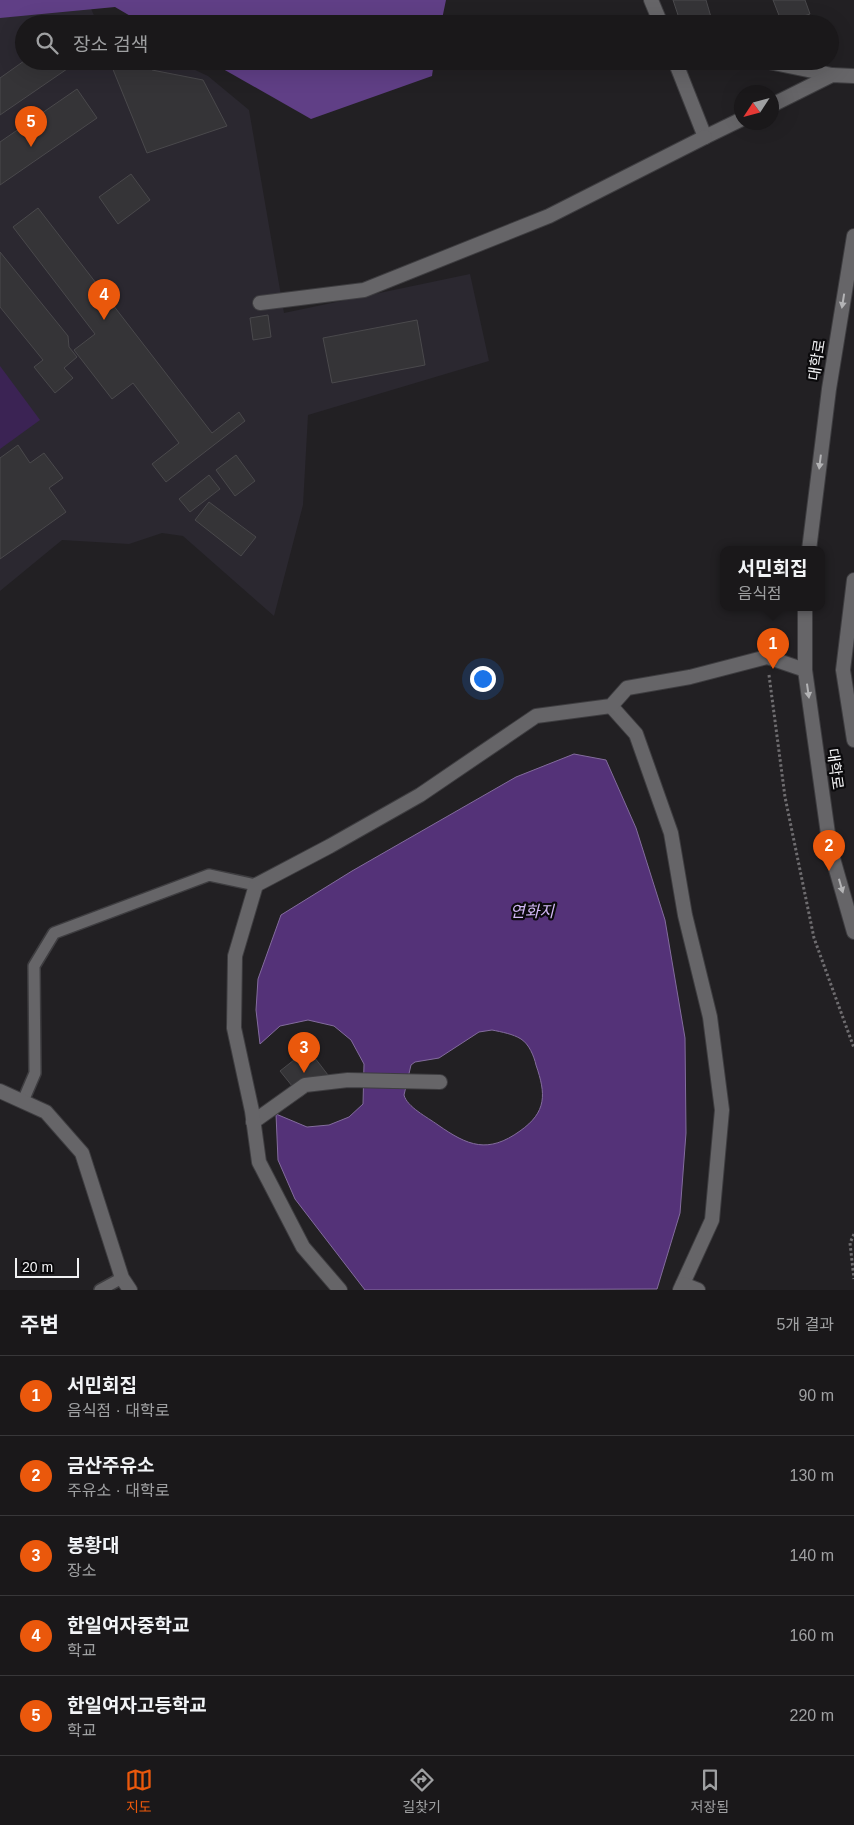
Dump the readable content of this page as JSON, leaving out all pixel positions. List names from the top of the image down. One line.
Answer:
{"streets":{"street":["대학로"]},"one_way":["대학로"],"water":["연화지"],"scale_bar":"20 m","north":"bottom left","page":{"search":"장소 검색","pins":["5","4","1","2","3"],"popup":["서민회집","음식점"],"scale":"20 m","heading":["주변","5개 결과"],"list":[{"mark":"1","name":"서민회집","note":"음식점 · 대학로","value":"90 m"},{"mark":"2","name":"금산주유소","note":"주유소 · 대학로","value":"130 m"},{"mark":"3","name":"봉황대","note":"장소","value":"140 m"},{"mark":"4","name":"한일여자중학교","note":"학교","value":"160 m"},{"mark":"5","name":"한일여자고등학교","note":"학교","value":"220 m"}],"nav":["지도","길찾기","저장됨"]}}
